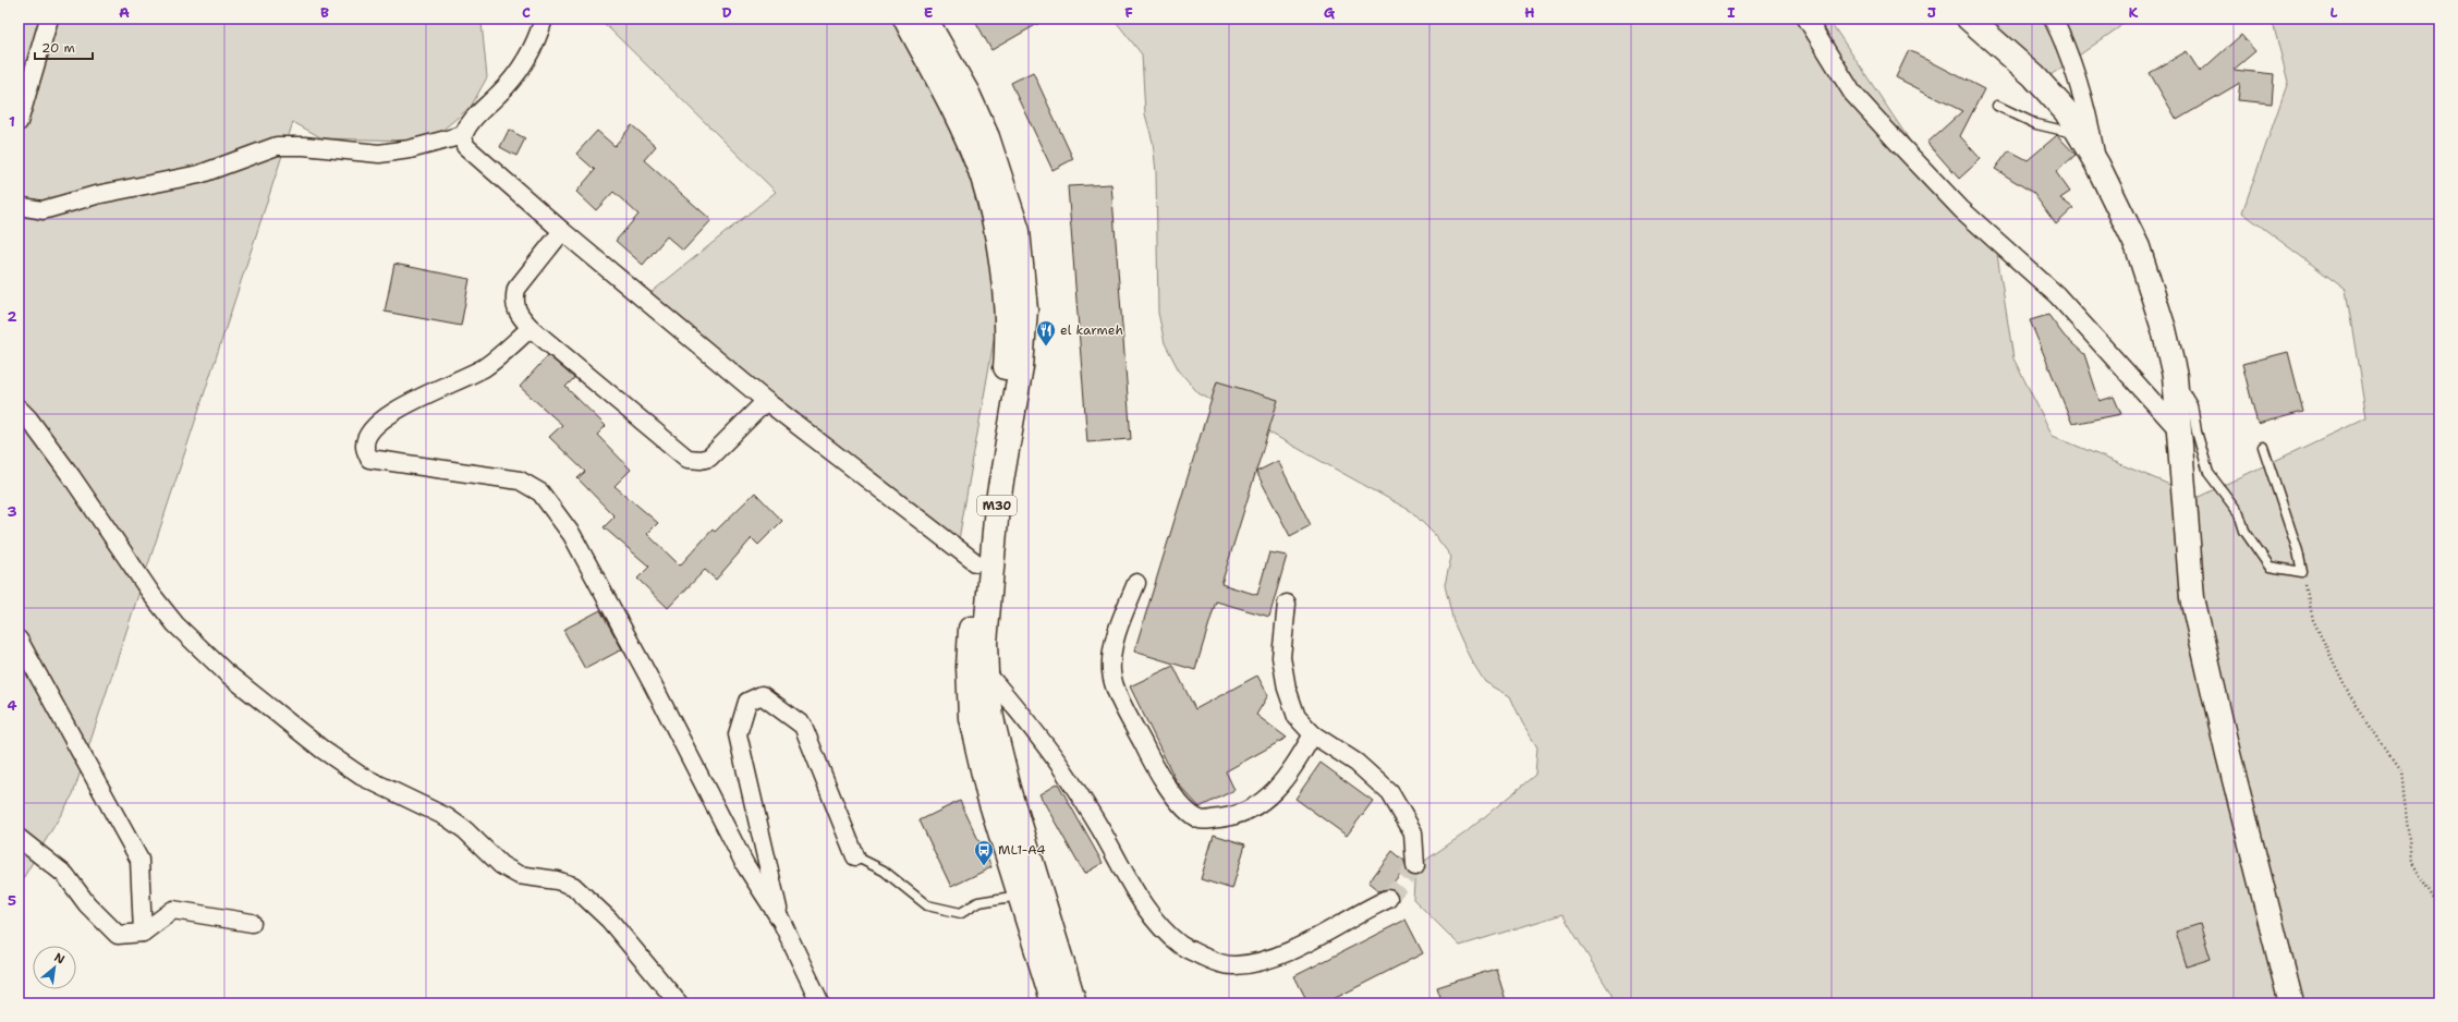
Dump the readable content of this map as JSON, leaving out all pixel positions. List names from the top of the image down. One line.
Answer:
{"streets":{"main road":["M30"]},"places":{"restaurant":["el karmeh"],"bus stop":["ML1-A4"]},"scale_bar":"20 m","north":"top right","grid":{"columns":["A","B","C","D","E","F","G","H","I","J","K","L"],"rows":["1","2","3","4","5"]}}
